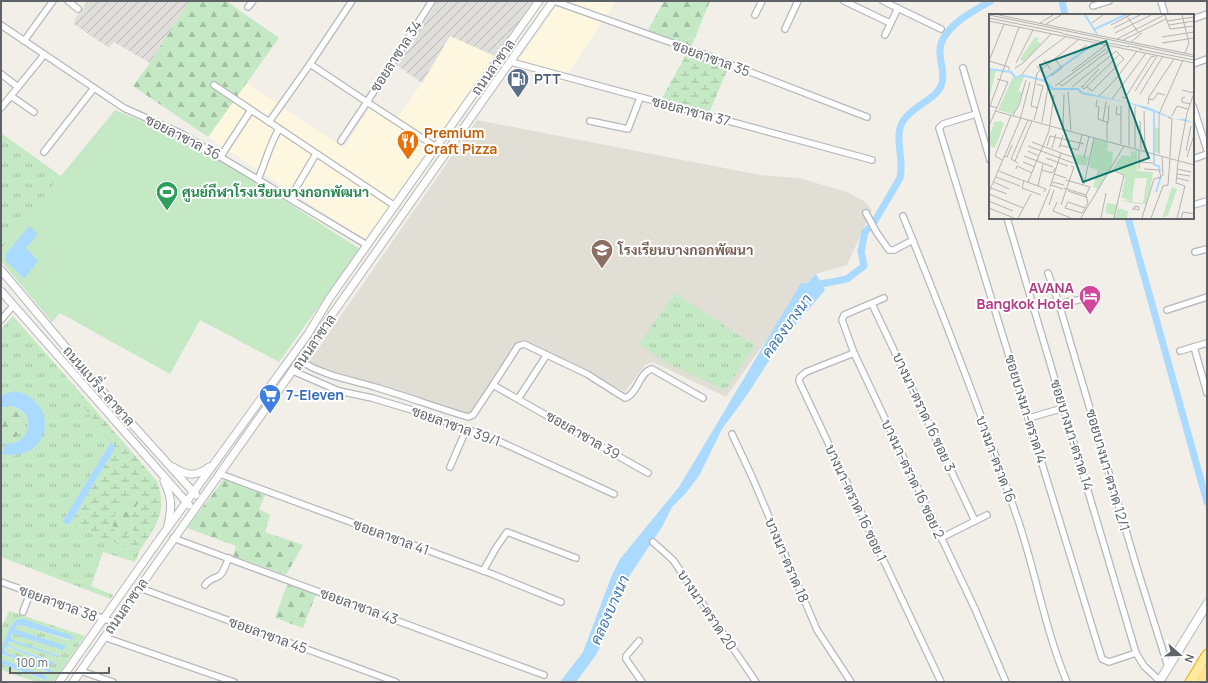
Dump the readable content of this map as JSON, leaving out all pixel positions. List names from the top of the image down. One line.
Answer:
{"streets":{"street":["ซอยลาซาล 34","ซอยลาซาล 35","ถนนลาซาล","ซอยลาซาล 37","ซอยลาซาล 36","ถนนแบริ่ง-ลาซาล","ซอยบางนา-ตราด14","บางนา-ตราด 16 ซอย 3","ซอยลาซาล 39/1","ซอยลาซาล 39","ซอยบางนา-ตราด 14","บางนา-ตราด 16","ซอยบางนา-ตราด 12/1","บางนา-ตราด 16 ซอย 2","บางนา-ตราด 16 ซอย 1","ซอยลาซาล 41","บางนา-ตราด 18","ซอยลาซาล 38","ซอยลาซาล 43","บางนา-ตราด 20","ซอยลาซาล 45"]},"crossings":[["ซอยลาซาล 34","ถนนลาซาล"],["ซอยลาซาล 35","ถนนลาซาล"],["ถนนลาซาล","ซอยลาซาล 37"],["ถนนลาซาล","ซอยลาซาล 36"],["ถนนลาซาล","ถนนแบริ่ง-ลาซาล"],["ถนนลาซาล","ซอยลาซาล 39/1"],["ถนนลาซาล","ซอยลาซาล 41"],["ถนนลาซาล","ซอยลาซาล 38"],["ถนนลาซาล","ซอยลาซาล 43"],["ถนนลาซาล","ซอยลาซาล 45"],["ซอยบางนา-ตราด14","ซอยบางนา-ตราด 14"],["บางนา-ตราด 16 ซอย 3","บางนา-ตราด 16 ซอย 2"],["บางนา-ตราด 16 ซอย 2","บางนา-ตราด 16 ซอย 1"]],"water":["คลองบางนา"],"places":{"fuel station":["PTT"],"restaurant":["Premium Craft Pizza"],"sports":["ศูนย์กีฬาโรงเรียนบางกอกพัฒนา"],"school or university":["โรงเรียนบางกอกพัฒนา"],"hotel":["AVANA Bangkok Hotel"],"supermarket":["7-Eleven"]},"scale_bar":"100 m","north":"right"}
